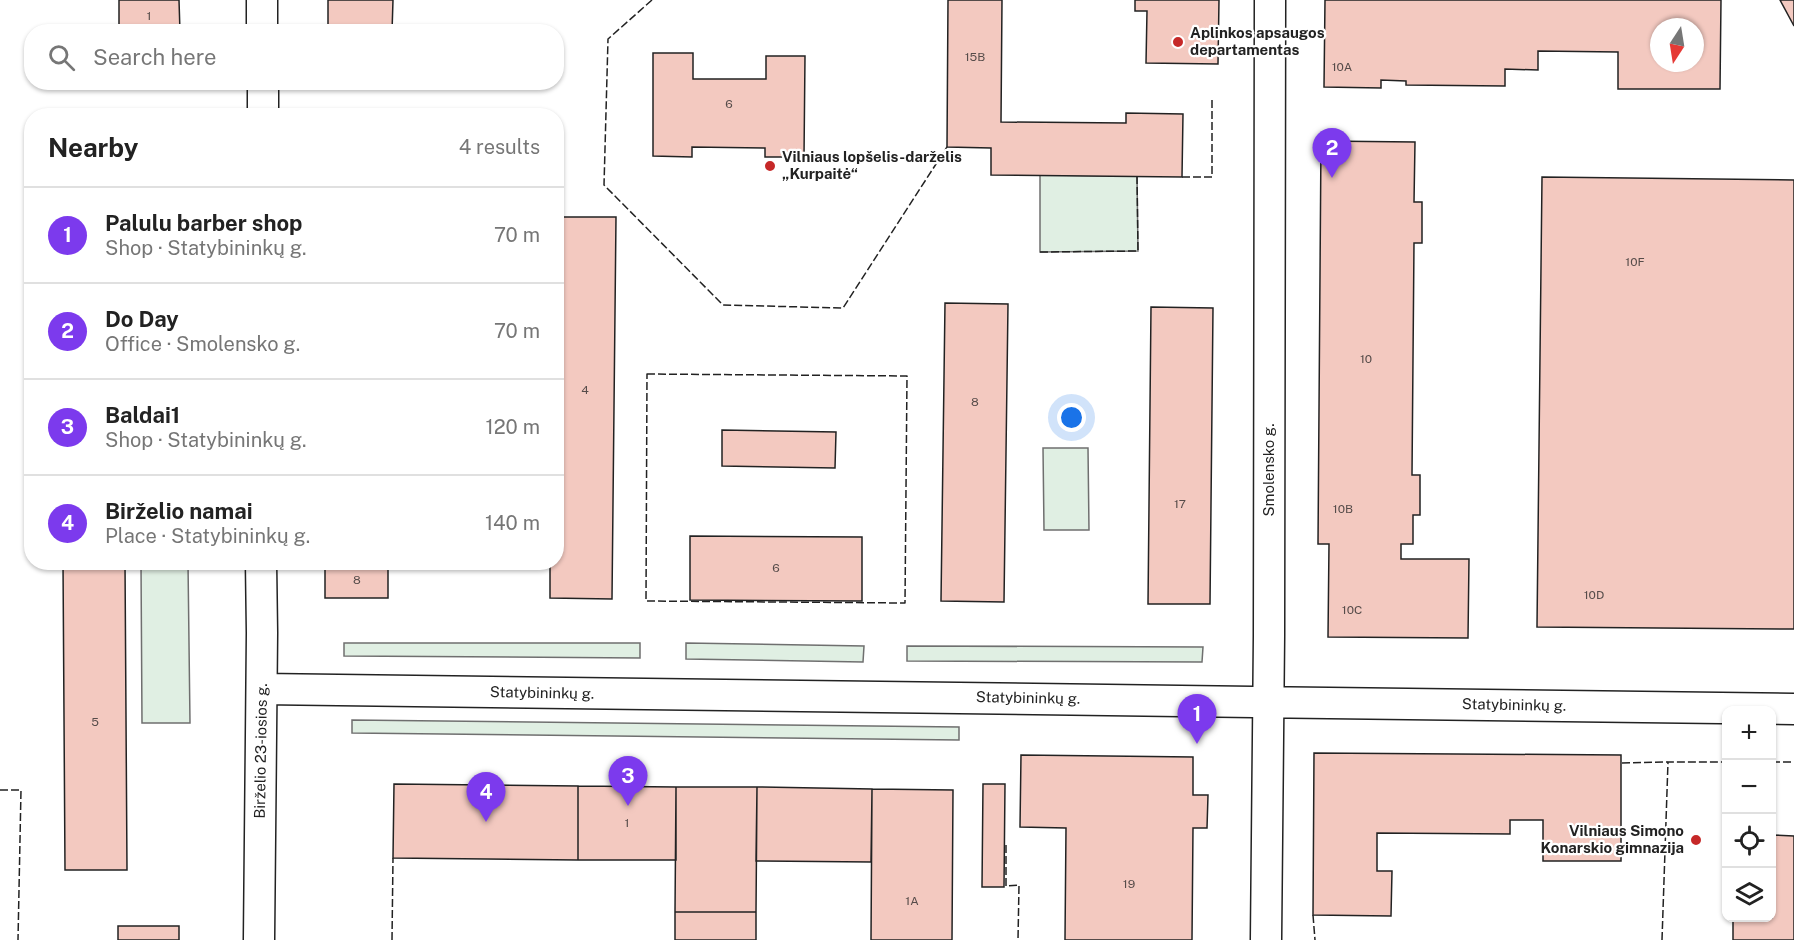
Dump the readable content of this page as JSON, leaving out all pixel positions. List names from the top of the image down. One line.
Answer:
{"streets":{"street":["Smolensko g.","Statybininkų g.","Birželio 23-iosios g."]},"crossings":[["Smolensko g.","Statybininkų g."],["Statybininkų g.","Birželio 23-iosios g."]],"places":["Aplinkos apsaugos departamentas","Vilniaus lopšelis-darželis „Kurpaitė“","Vilniaus Simono Konarskio gimnazija"],"house_numbers":["1","15B","10A","6","10F","10","4","8","17","10B","6","8","10D","10C","5","1","19","1A"],"north":"bottom","page":{"search":"Search here","heading":["Nearby","4 results"],"pins":["2","1","3","4"],"list":[{"mark":"1","name":"Palulu barber shop","note":"Shop · Statybininkų g.","value":"70 m"},{"mark":"2","name":"Do Day","note":"Office · Smolensko g.","value":"70 m"},{"mark":"3","name":"Baldai1","note":"Shop · Statybininkų g.","value":"120 m"},{"mark":"4","name":"Birželio namai","note":"Place · Statybininkų g.","value":"140 m"}],"map_buttons":["+","−"]}}
